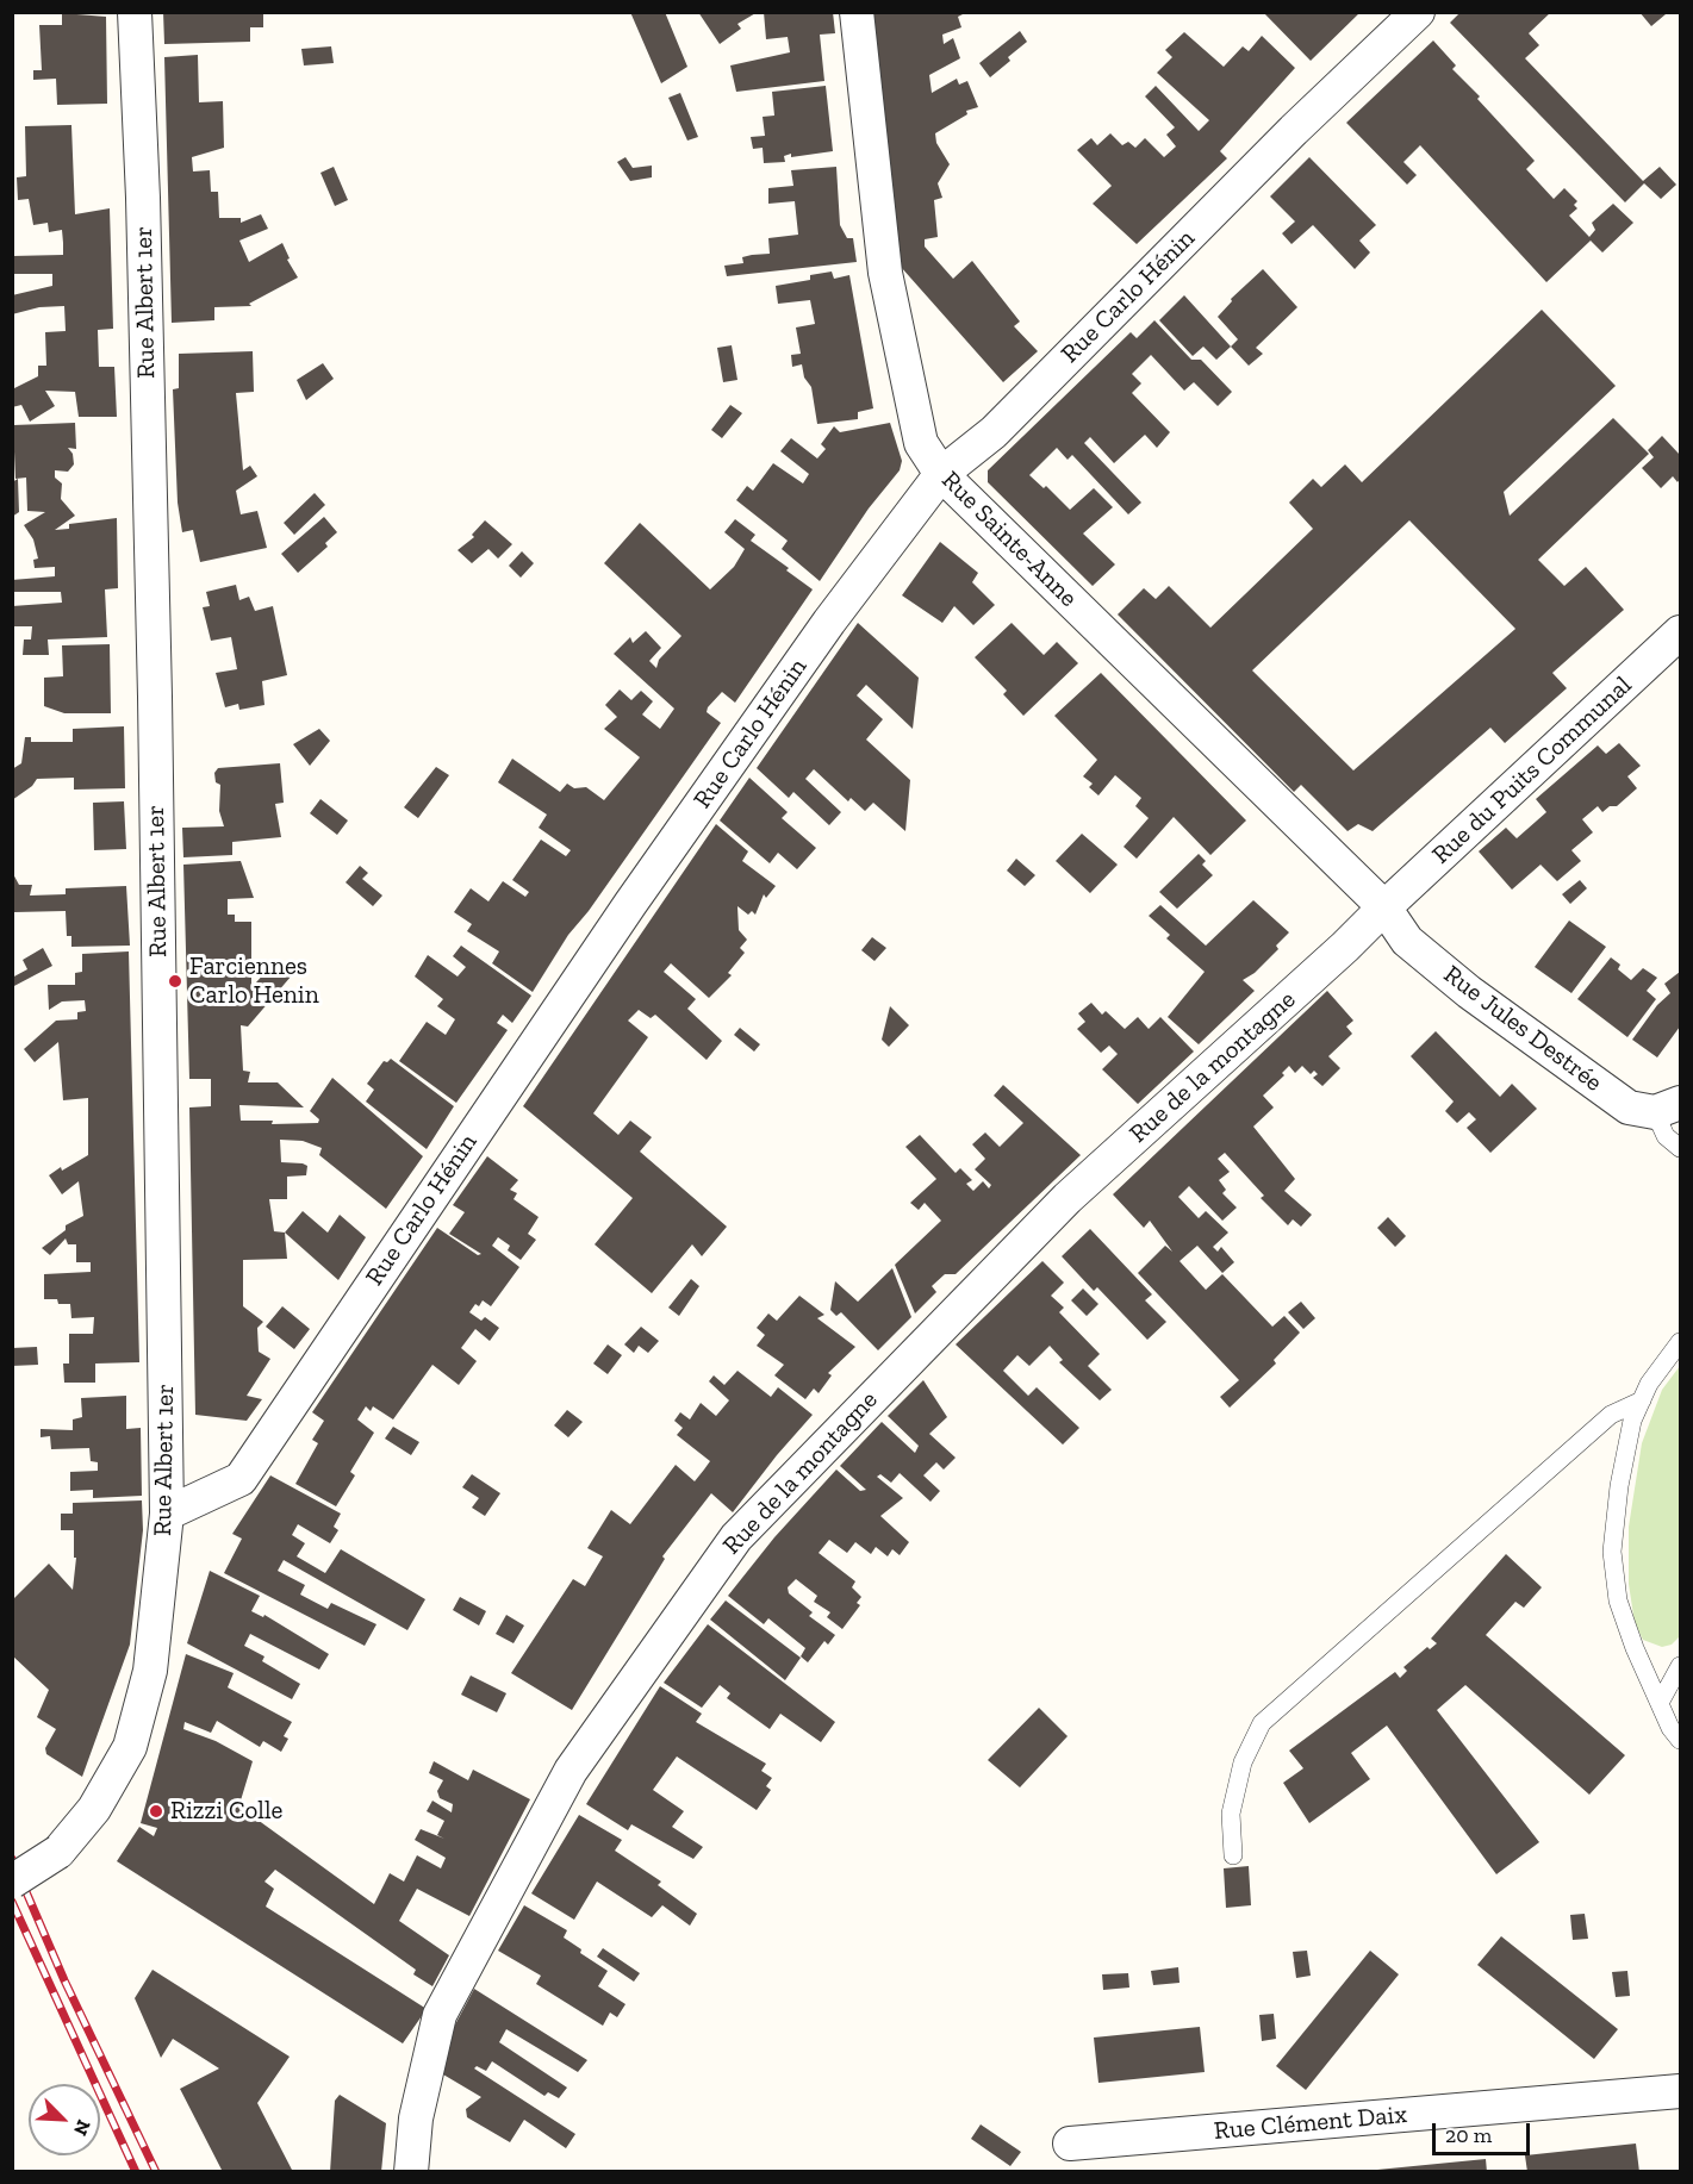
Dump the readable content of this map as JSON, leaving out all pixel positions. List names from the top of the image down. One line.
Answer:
{"streets":{"street":["Rue Carlo Hénin","Rue Albert 1er","Rue Sainte-Anne","Rue du Puits Communal","Rue Jules Destrée","Rue de la montagne","Rue Clément Daix"]},"crossings":[["Rue Carlo Hénin","Rue Albert 1er"],["Rue Carlo Hénin","Rue Sainte-Anne"],["Rue Sainte-Anne","Rue du Puits Communal"],["Rue Sainte-Anne","Rue Jules Destrée"],["Rue Sainte-Anne","Rue de la montagne"],["Rue du Puits Communal","Rue Jules Destrée"],["Rue du Puits Communal","Rue de la montagne"],["Rue Jules Destrée","Rue de la montagne"]],"places":["Farciennes Carlo Henin","Rizzi Colle"],"scale_bar":"20 m","north":"bottom right"}
